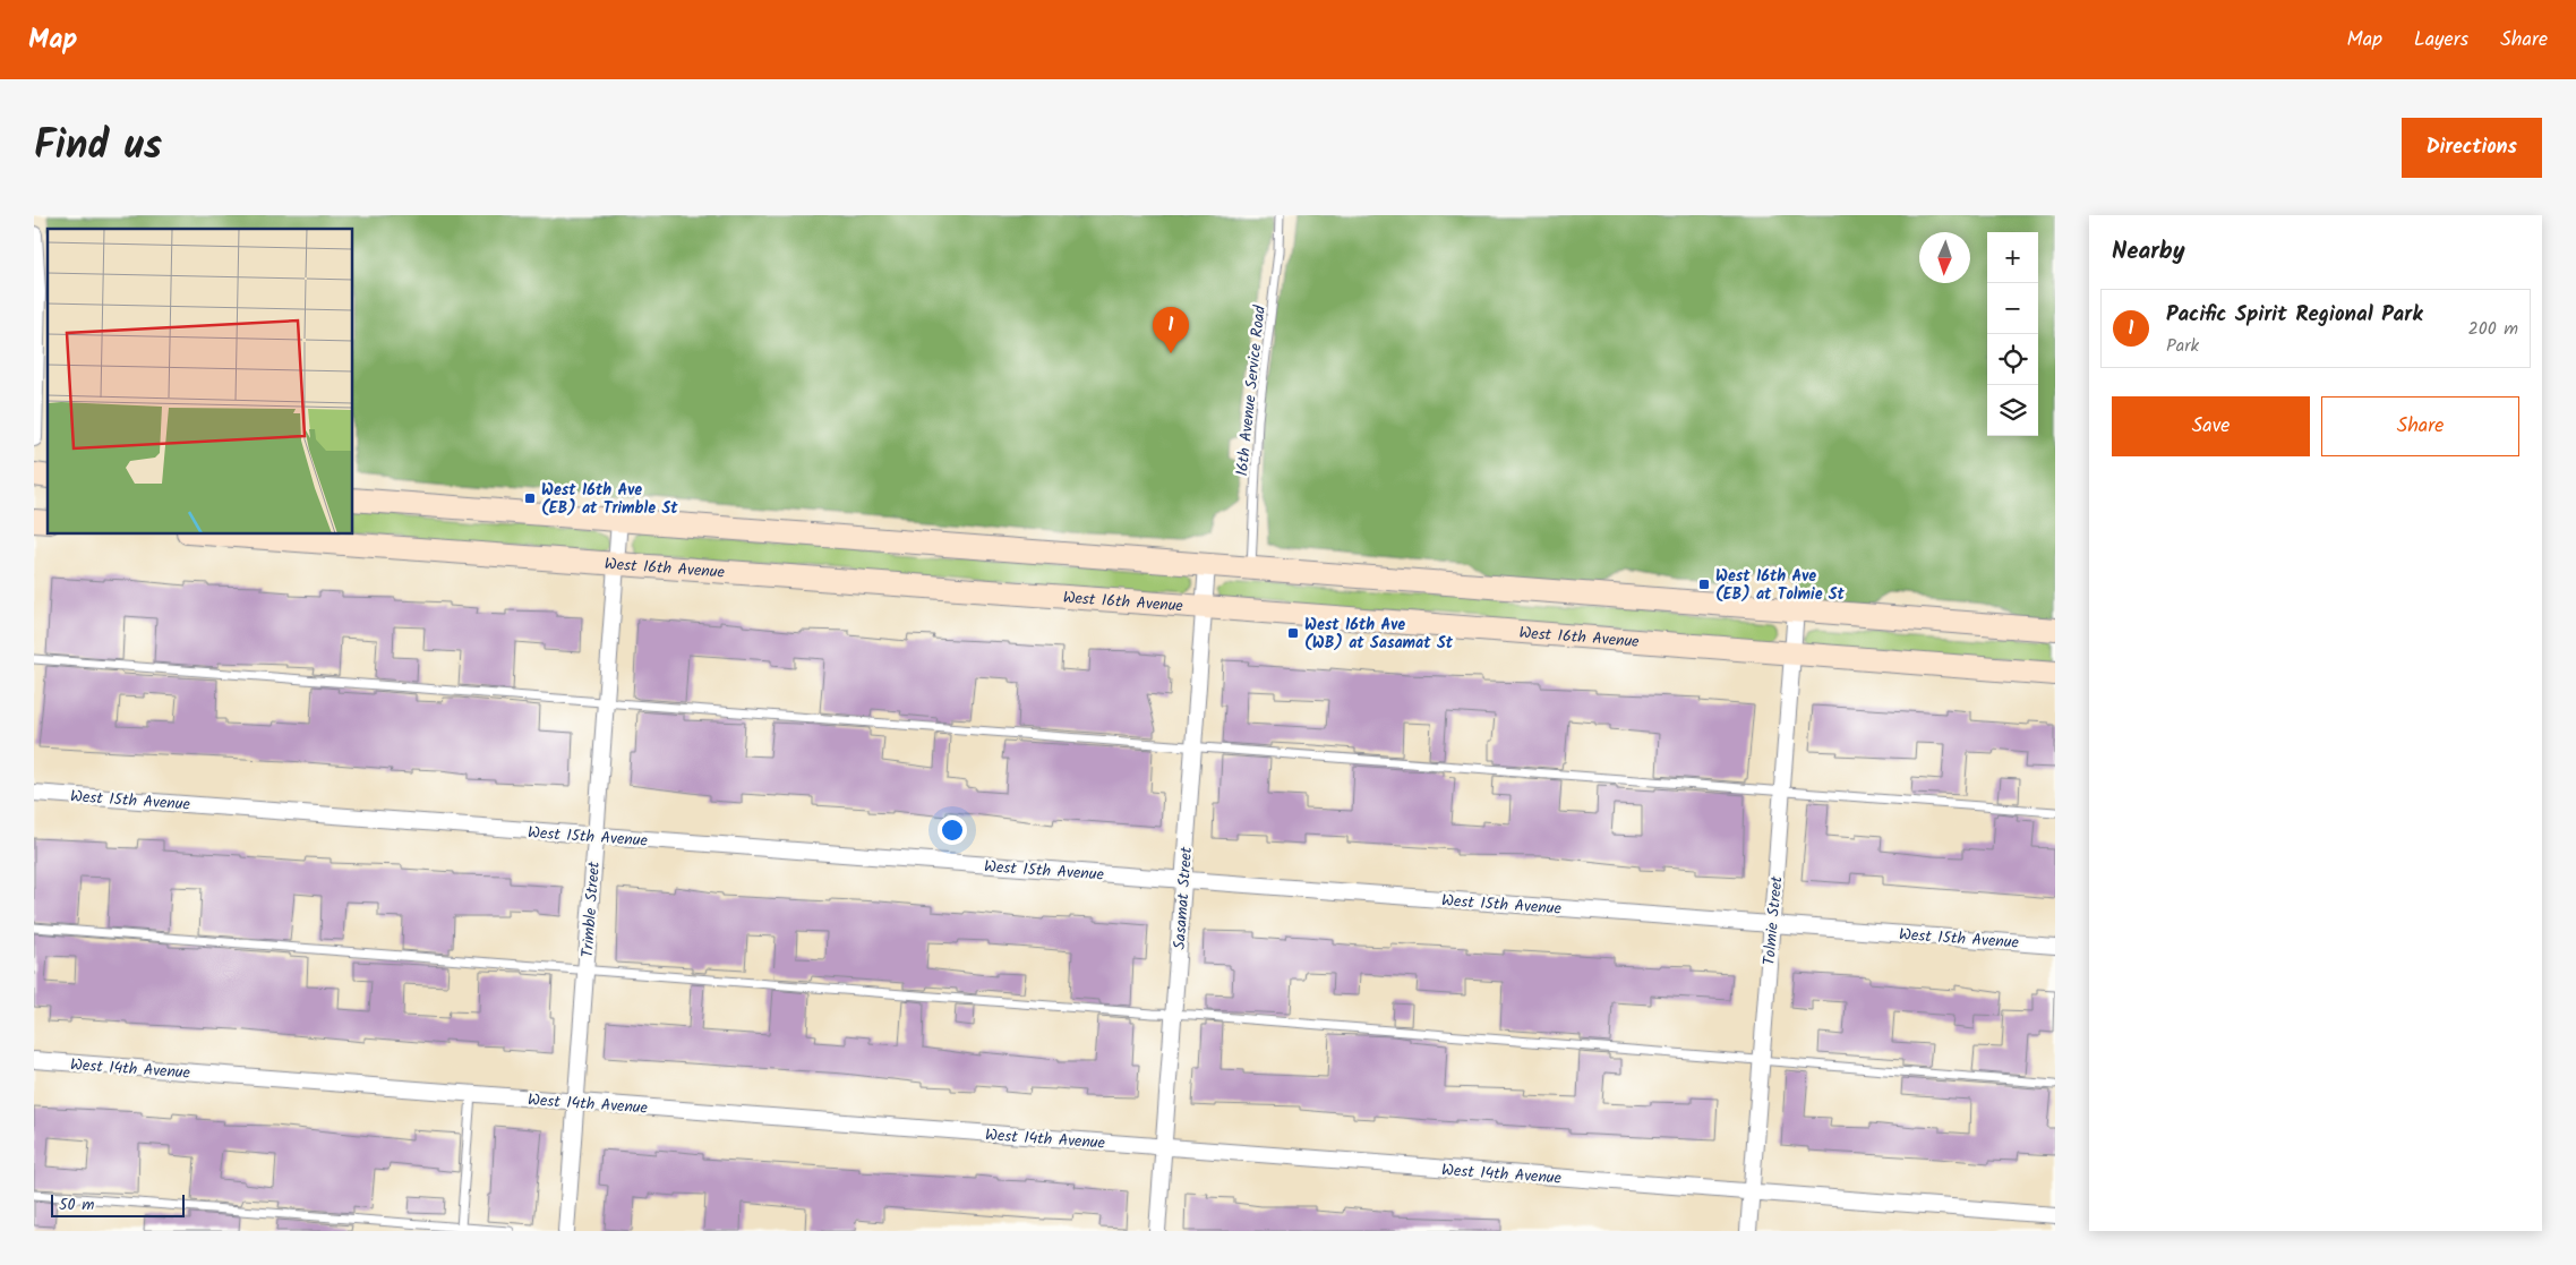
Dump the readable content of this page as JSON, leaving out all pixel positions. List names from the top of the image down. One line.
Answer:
{"streets":{"main road":["West 16th Avenue"],"street":["West 15th Avenue","Sasamat Street","Trimble Street","Tolmie Street","West 14th Avenue"],"lane":["16th Avenue Service Road"]},"crossings":[["West 16th Avenue","Sasamat Street"],["West 16th Avenue","Trimble Street"],["West 16th Avenue","Tolmie Street"],["West 15th Avenue","Sasamat Street"],["West 15th Avenue","Trimble Street"],["West 15th Avenue","Tolmie Street"],["Sasamat Street","West 14th Avenue"],["Trimble Street","West 14th Avenue"],["Tolmie Street","West 14th Avenue"]],"places":{"transit":["West 16th Ave (EB) at Trimble St","West 16th Ave (EB) at Tolmie St","West 16th Ave (WB) at Sasamat St"]},"scale_bar":"50 m","north":"bottom","page":{"header":"Map","nav":["Map","Layers","Share"],"title":"Find us","buttons":["Directions",["Save","Share"]],"heading":"Nearby","map_buttons":["+","−"],"list":[{"mark":"1","name":"Pacific Spirit Regional Park","note":"Park","value":"200 m"}],"pins":"1","scale":"50 m"}}
